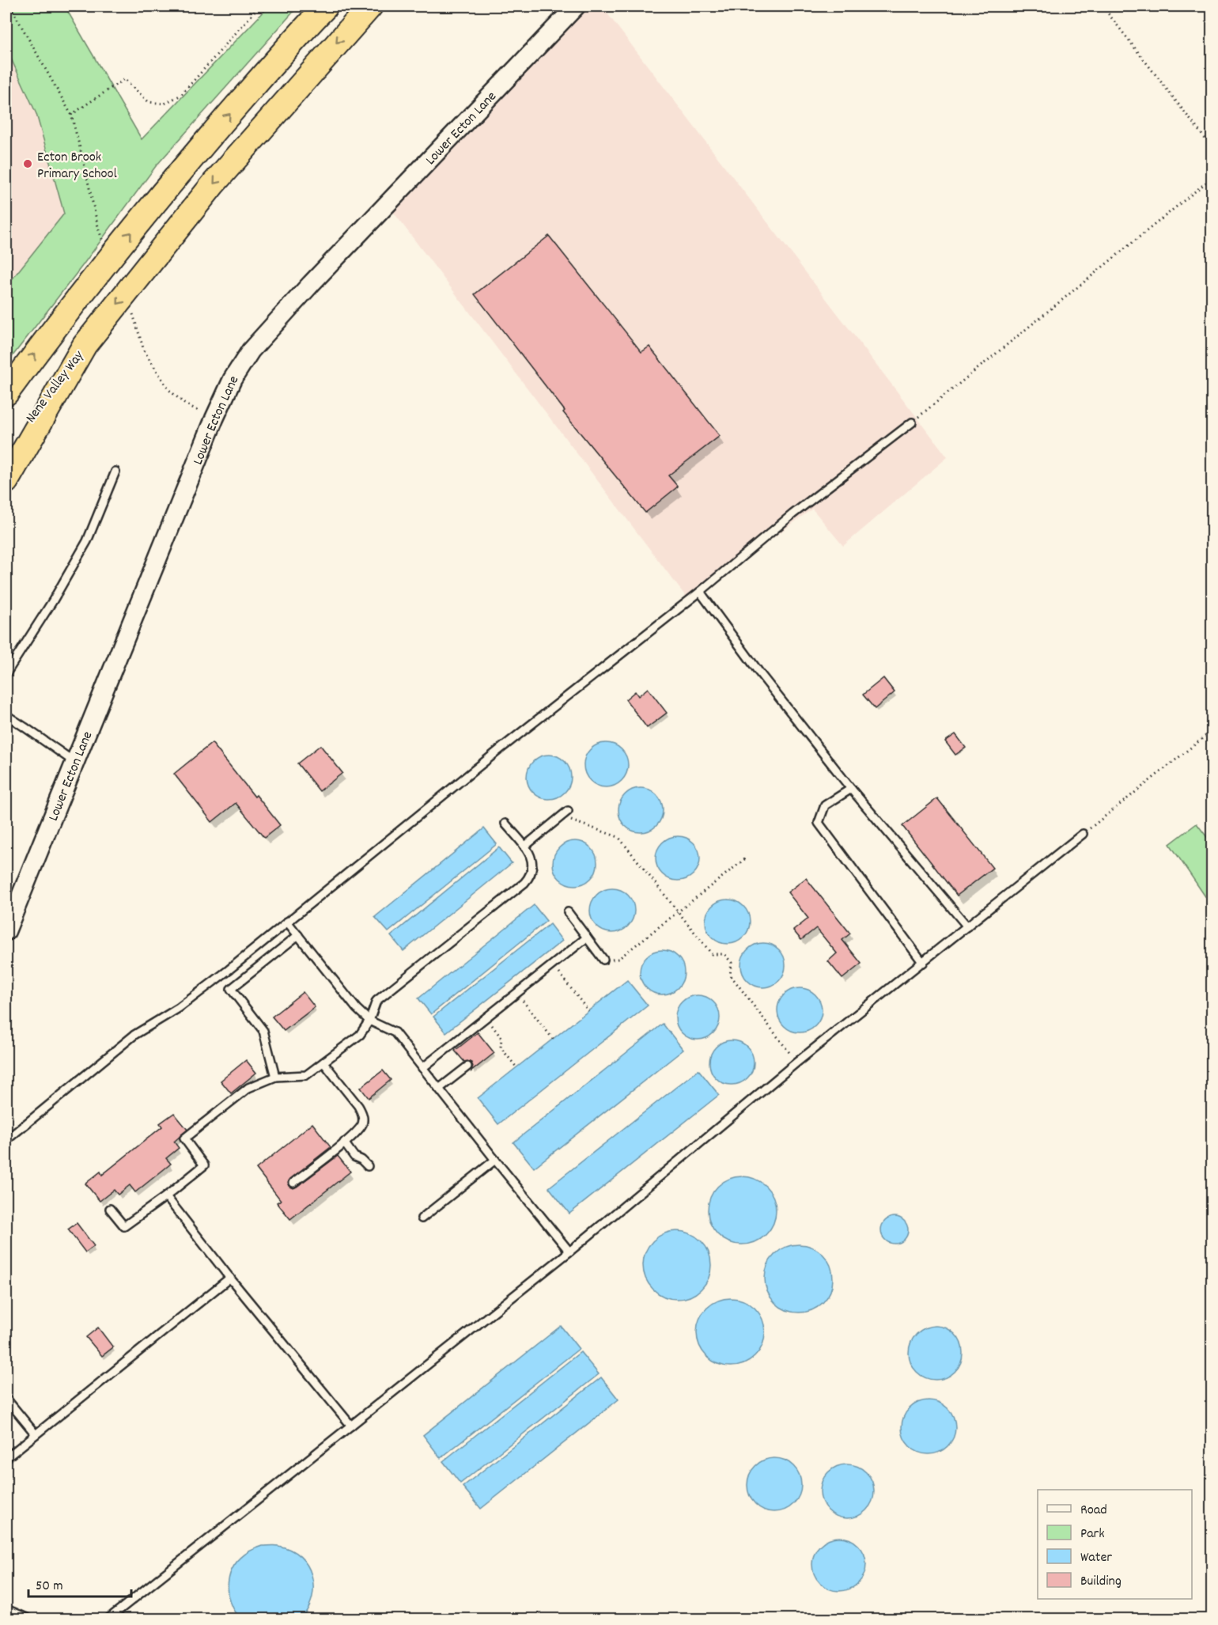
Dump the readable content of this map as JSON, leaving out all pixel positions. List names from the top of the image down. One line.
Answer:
{"streets":{"highway":["Nene Valley Way"],"street":["Lower Ecton Lane"]},"places":["Ecton Brook Primary School"],"legend":["Road","Park","Water","Building"],"scale_bar":"50 m"}
